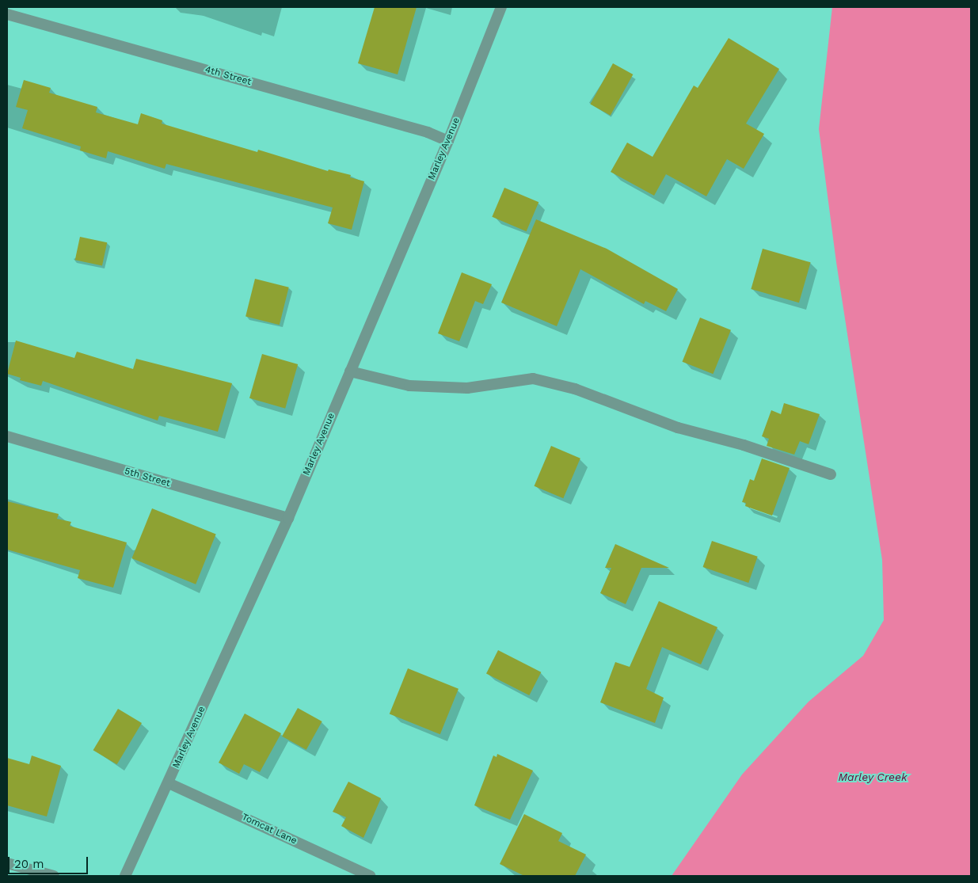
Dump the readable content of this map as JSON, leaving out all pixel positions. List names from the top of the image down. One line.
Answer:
{"streets":{"street":["4th Street","Marley Avenue","5th Street","Tomcat Lane"]},"crossings":[["4th Street","Marley Avenue"],["Marley Avenue","5th Street"],["Marley Avenue","Tomcat Lane"]],"water":["Marley Creek"],"scale_bar":"20 m"}
